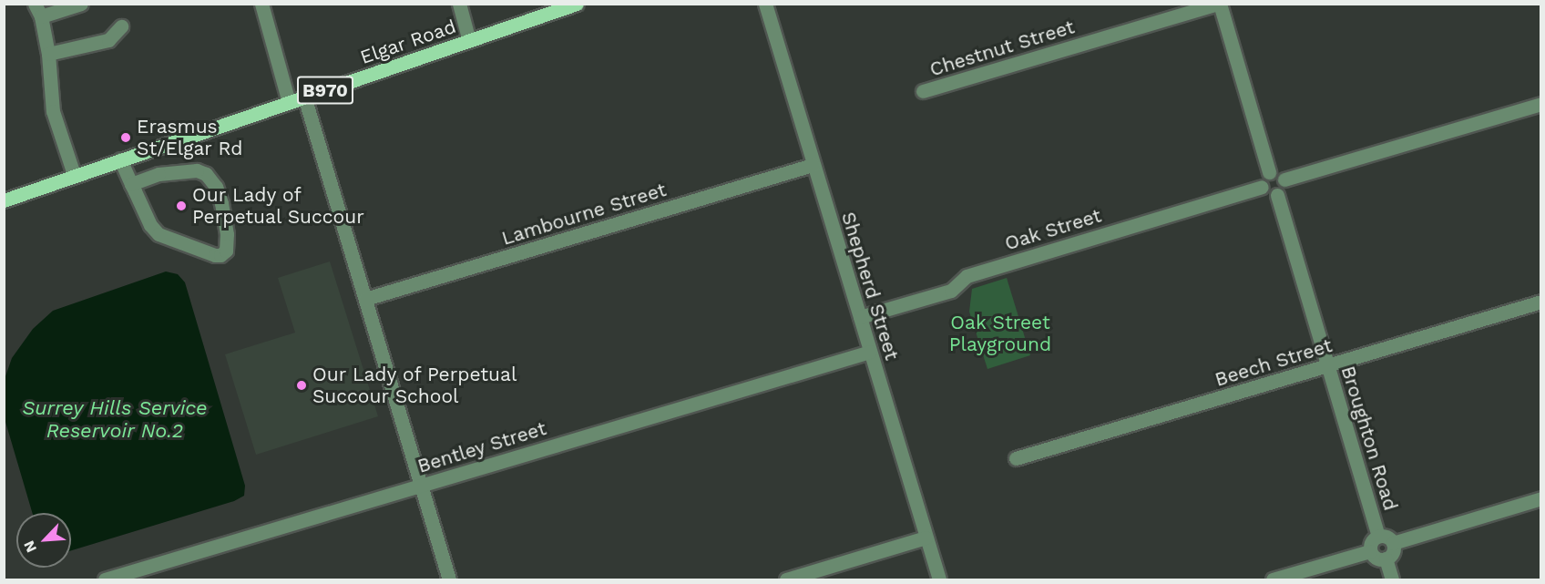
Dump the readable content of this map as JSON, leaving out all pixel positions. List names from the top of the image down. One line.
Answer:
{"streets":{"main road":["Elgar Road","B970"],"street":["Chestnut Street","Lambourne Street","Oak Street","Shepherd Street","Beech Street","Broughton Road","Bentley Street"]},"crossings":[["Lambourne Street","Shepherd Street"],["Oak Street","Shepherd Street"],["Oak Street","Broughton Road"],["Shepherd Street","Bentley Street"],["Beech Street","Broughton Road"]],"water":["Surrey Hills Service Reservoir No.2"],"parks":["Oak Street Playground"],"places":["Erasmus St/Elgar Rd","Our Lady of Perpetual Succour","Our Lady of Perpetual Succour School"],"north":"bottom left"}
